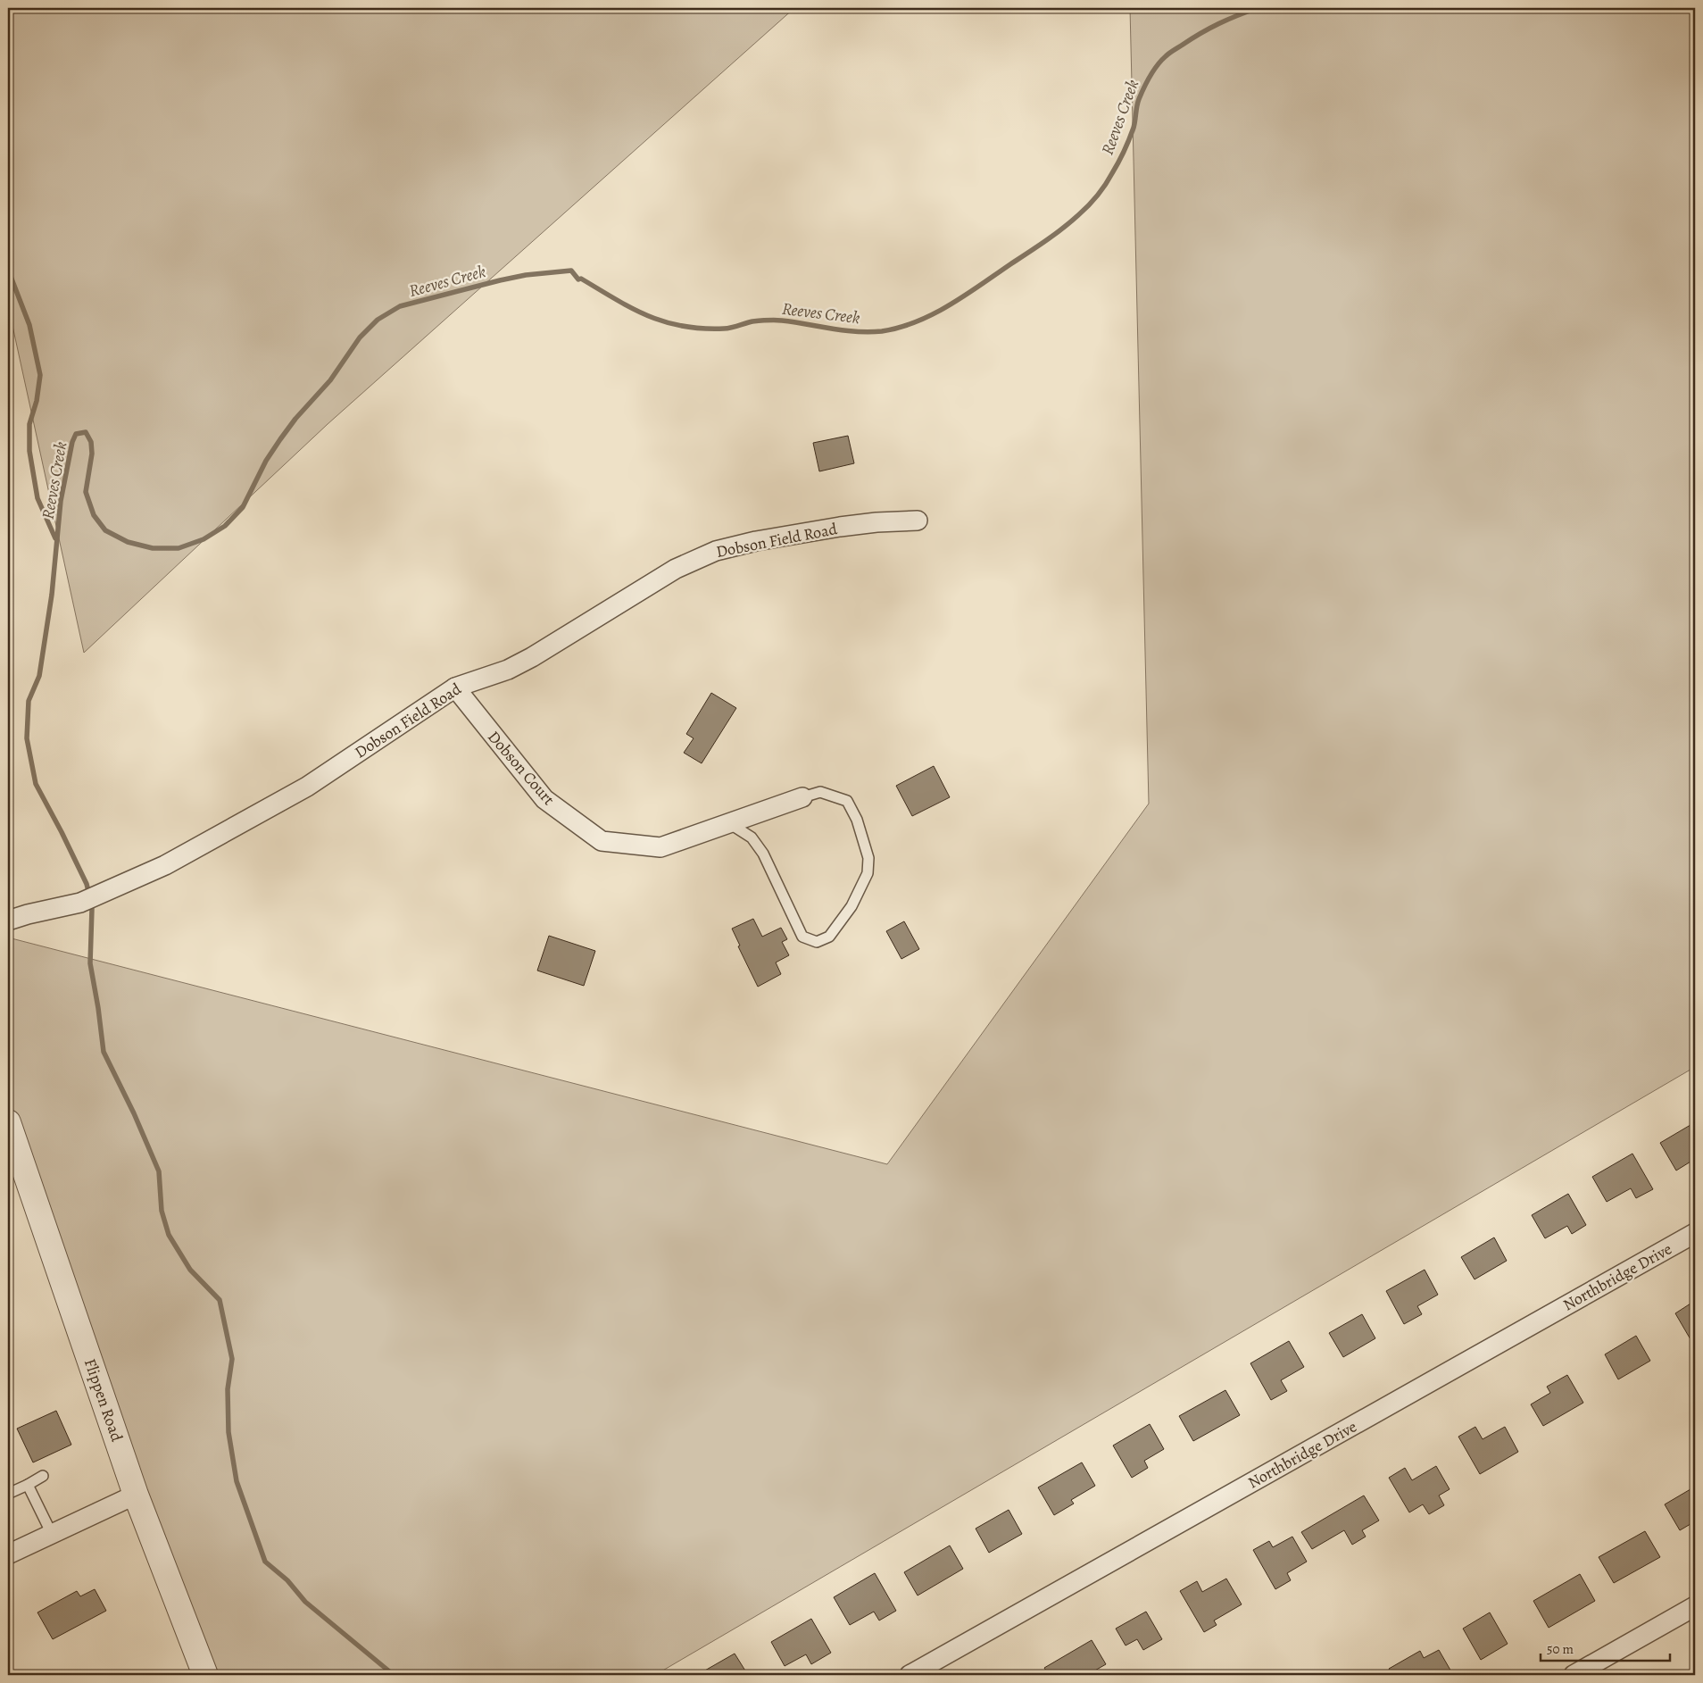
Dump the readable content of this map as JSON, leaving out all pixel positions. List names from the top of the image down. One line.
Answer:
{"streets":{"street":["Dobson Field Road","Dobson Court","Northbridge Drive","Flippen Road"]},"crossings":[["Dobson Field Road","Dobson Court"]],"water":["Reeves Creek"],"scale_bar":"50 m"}
